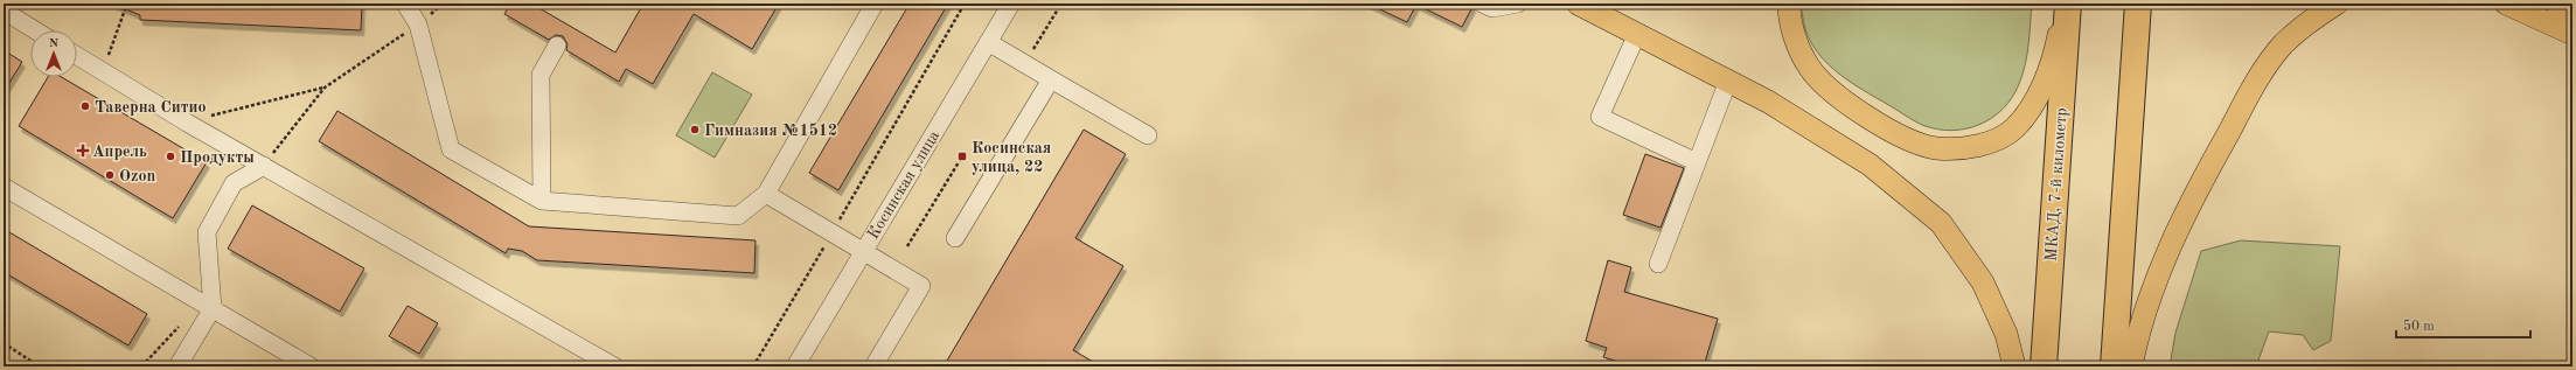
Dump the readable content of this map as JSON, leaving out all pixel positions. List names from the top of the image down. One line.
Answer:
{"streets":{"highway":["МКАД, 7-й километр"],"street":["Косинская улица"]},"places":{"other":["Таверна Ситио","Гимназия №1512","Продукты","Ozon"],"health":["Апрель"],"transit":["Косинская улица, 22"]},"scale_bar":"50 m","north":"top"}
